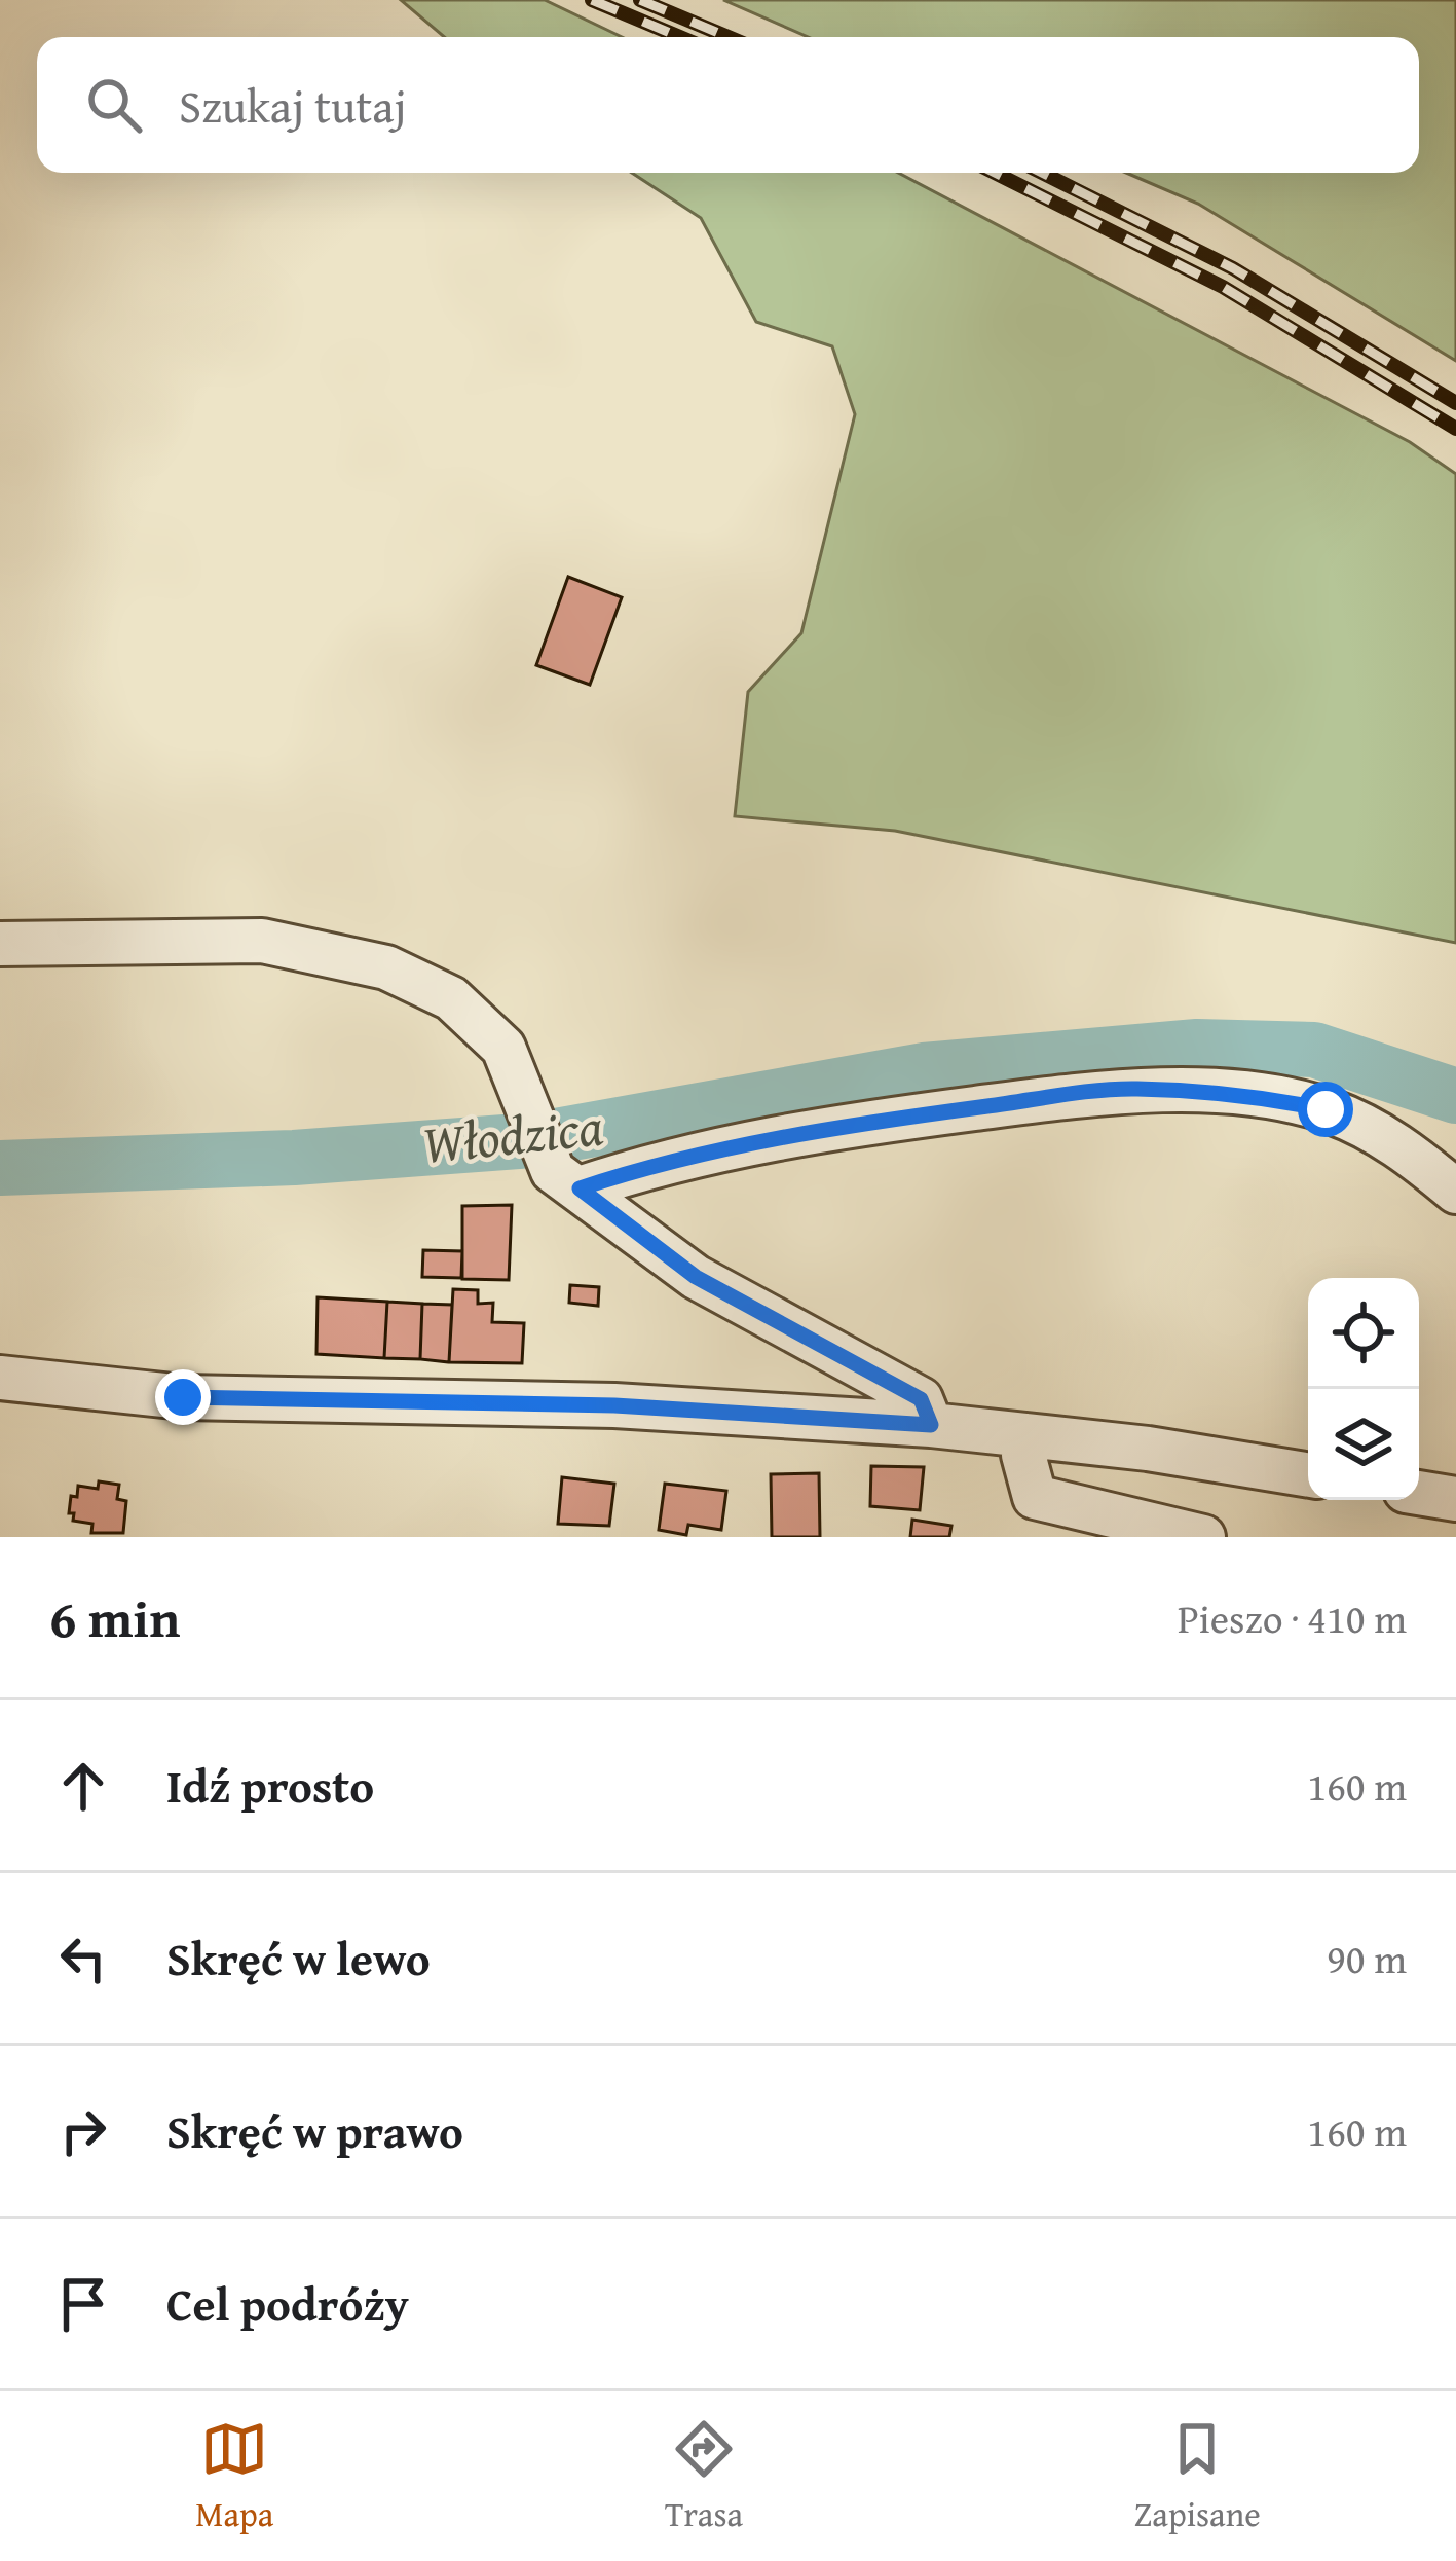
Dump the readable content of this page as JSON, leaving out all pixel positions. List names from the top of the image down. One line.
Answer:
{"water":["Włodzica"],"page":{"search":"Szukaj tutaj","heading":["6 min","Pieszo · 410 m"],"list":[["Idź prosto","160 m"],["Skręć w lewo","90 m"],["Skręć w prawo","160 m"],"Cel podróży"],"nav":["Mapa","Trasa","Zapisane"]}}
